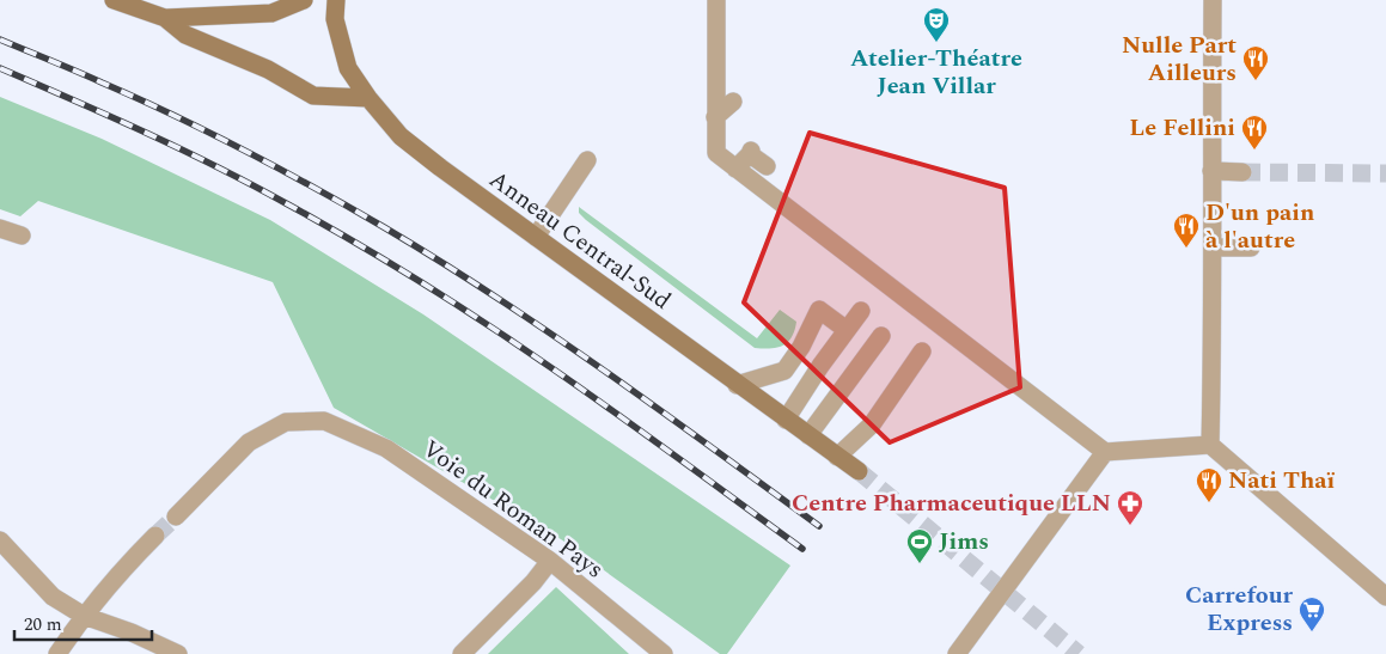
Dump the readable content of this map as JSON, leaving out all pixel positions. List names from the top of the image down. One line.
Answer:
{"streets":{"main road":["Anneau Central-Sud"],"street":["Voie du Roman Pays"]},"places":{"theatre":["Atelier-Théatre Jean Villar"],"restaurant":["Nulle Part Ailleurs","Le Fellini","D'un pain à l'autre","Nati Thaï"],"pharmacy":["Centre Pharmaceutique LLN"],"sports":["Jims"],"supermarket":["Carrefour Express"]},"scale_bar":"20 m"}
